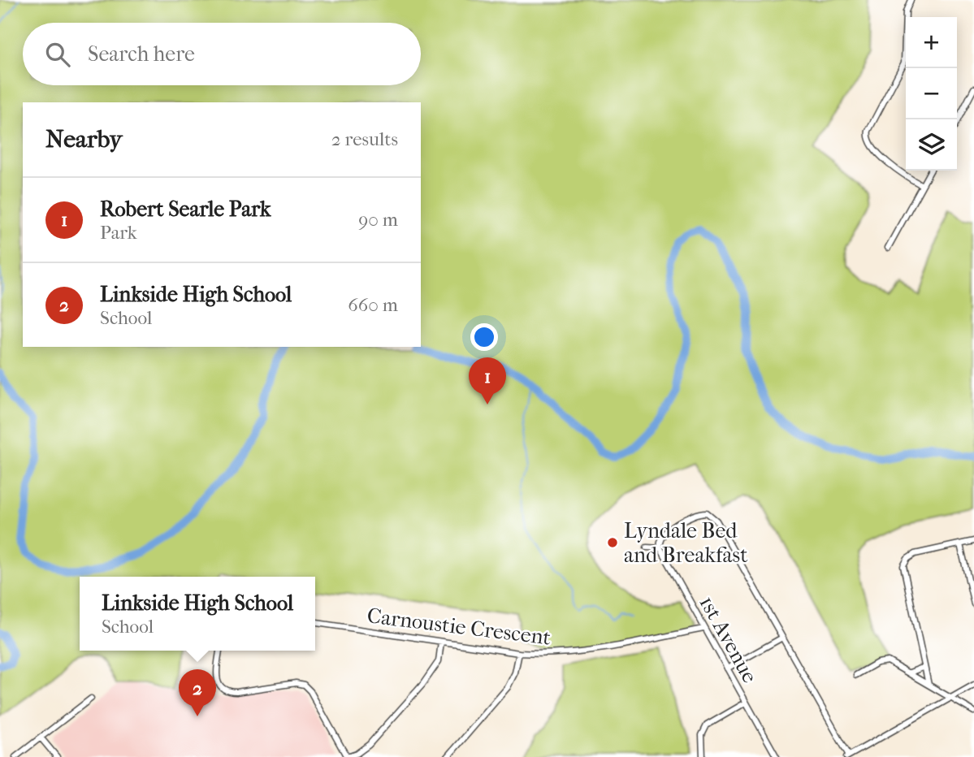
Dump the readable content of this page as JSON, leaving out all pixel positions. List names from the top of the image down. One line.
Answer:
{"streets":{"street":["Carnoustie Crescent","1st Avenue"]},"crossings":[["Carnoustie Crescent","1st Avenue"]],"places":["Lyndale Bed and Breakfast"],"page":{"map_buttons":["+","−"],"search":"Search here","heading":["Nearby","2 results"],"list":[{"mark":"1","name":"Robert Searle Park","note":"Park","value":"90 m"},{"mark":"2","name":"Linkside High School","note":"School","value":"660 m"}],"pins":["1","2"],"popup":["Linkside High School","School"]}}
